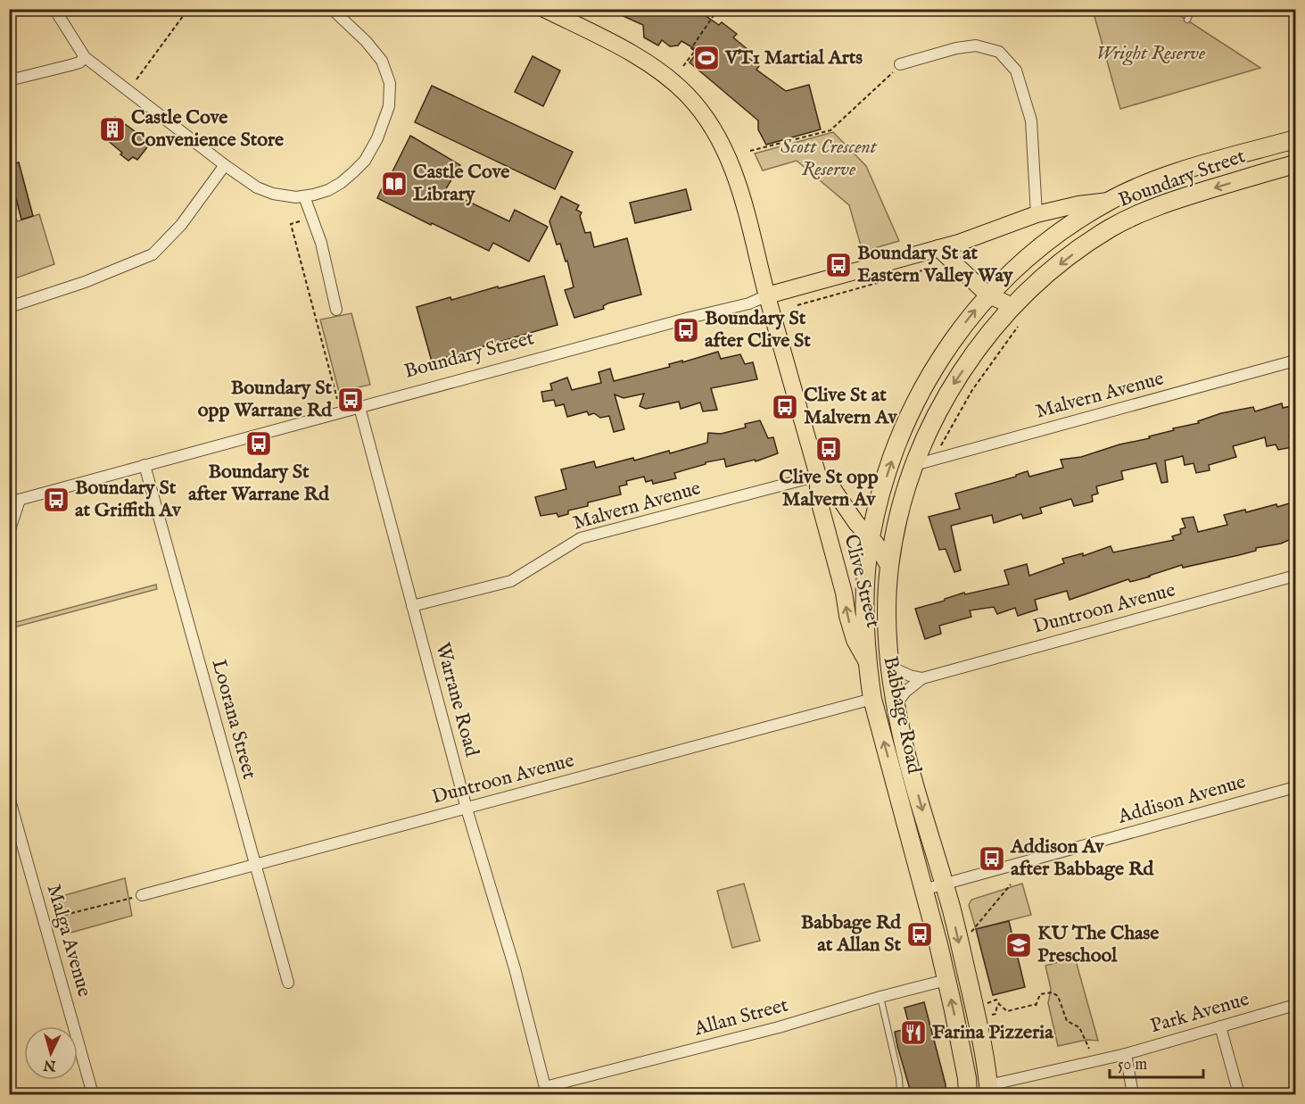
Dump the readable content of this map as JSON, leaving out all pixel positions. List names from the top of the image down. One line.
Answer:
{"streets":{"highway":["Boundary Street","Babbage Road"],"main road":["Clive Street"],"street":["Malvern Avenue","Duntroon Avenue","Warrane Road","Loorana Street","Addison Avenue","Malga Avenue","Park Avenue","Allan Street"]},"crossings":[["Boundary Street","Clive Street"],["Boundary Street","Warrane Road"],["Boundary Street","Babbage Road"],["Boundary Street","Loorana Street"],["Malvern Avenue","Clive Street"],["Malvern Avenue","Warrane Road"],["Malvern Avenue","Babbage Road"],["Clive Street","Babbage Road"],["Duntroon Avenue","Warrane Road"],["Duntroon Avenue","Babbage Road"],["Duntroon Avenue","Loorana Street"],["Warrane Road","Allan Street"],["Babbage Road","Addison Avenue"],["Babbage Road","Park Avenue"],["Babbage Road","Allan Street"]],"parks":["Wright Reserve","Scott Crescent Reserve"],"places":{"sports":["VT1 Martial Arts"],"building":["Castle Cove Convenience Store"],"library":["Castle Cove Library"],"bus stop":["Boundary St at Eastern Valley Way","Boundary St after Clive St","Boundary St opp Warrane Rd","Clive St at Malvern Av","Boundary St after Warrane Rd","Clive St opp Malvern Av","Boundary St at Griffith Av","Addison Av after Babbage Rd","Babbage Rd at Allan St"],"school or university":["KU The Chase Preschool"],"restaurant":["Farina Pizzeria"]},"scale_bar":"50 m","north":"bottom"}
